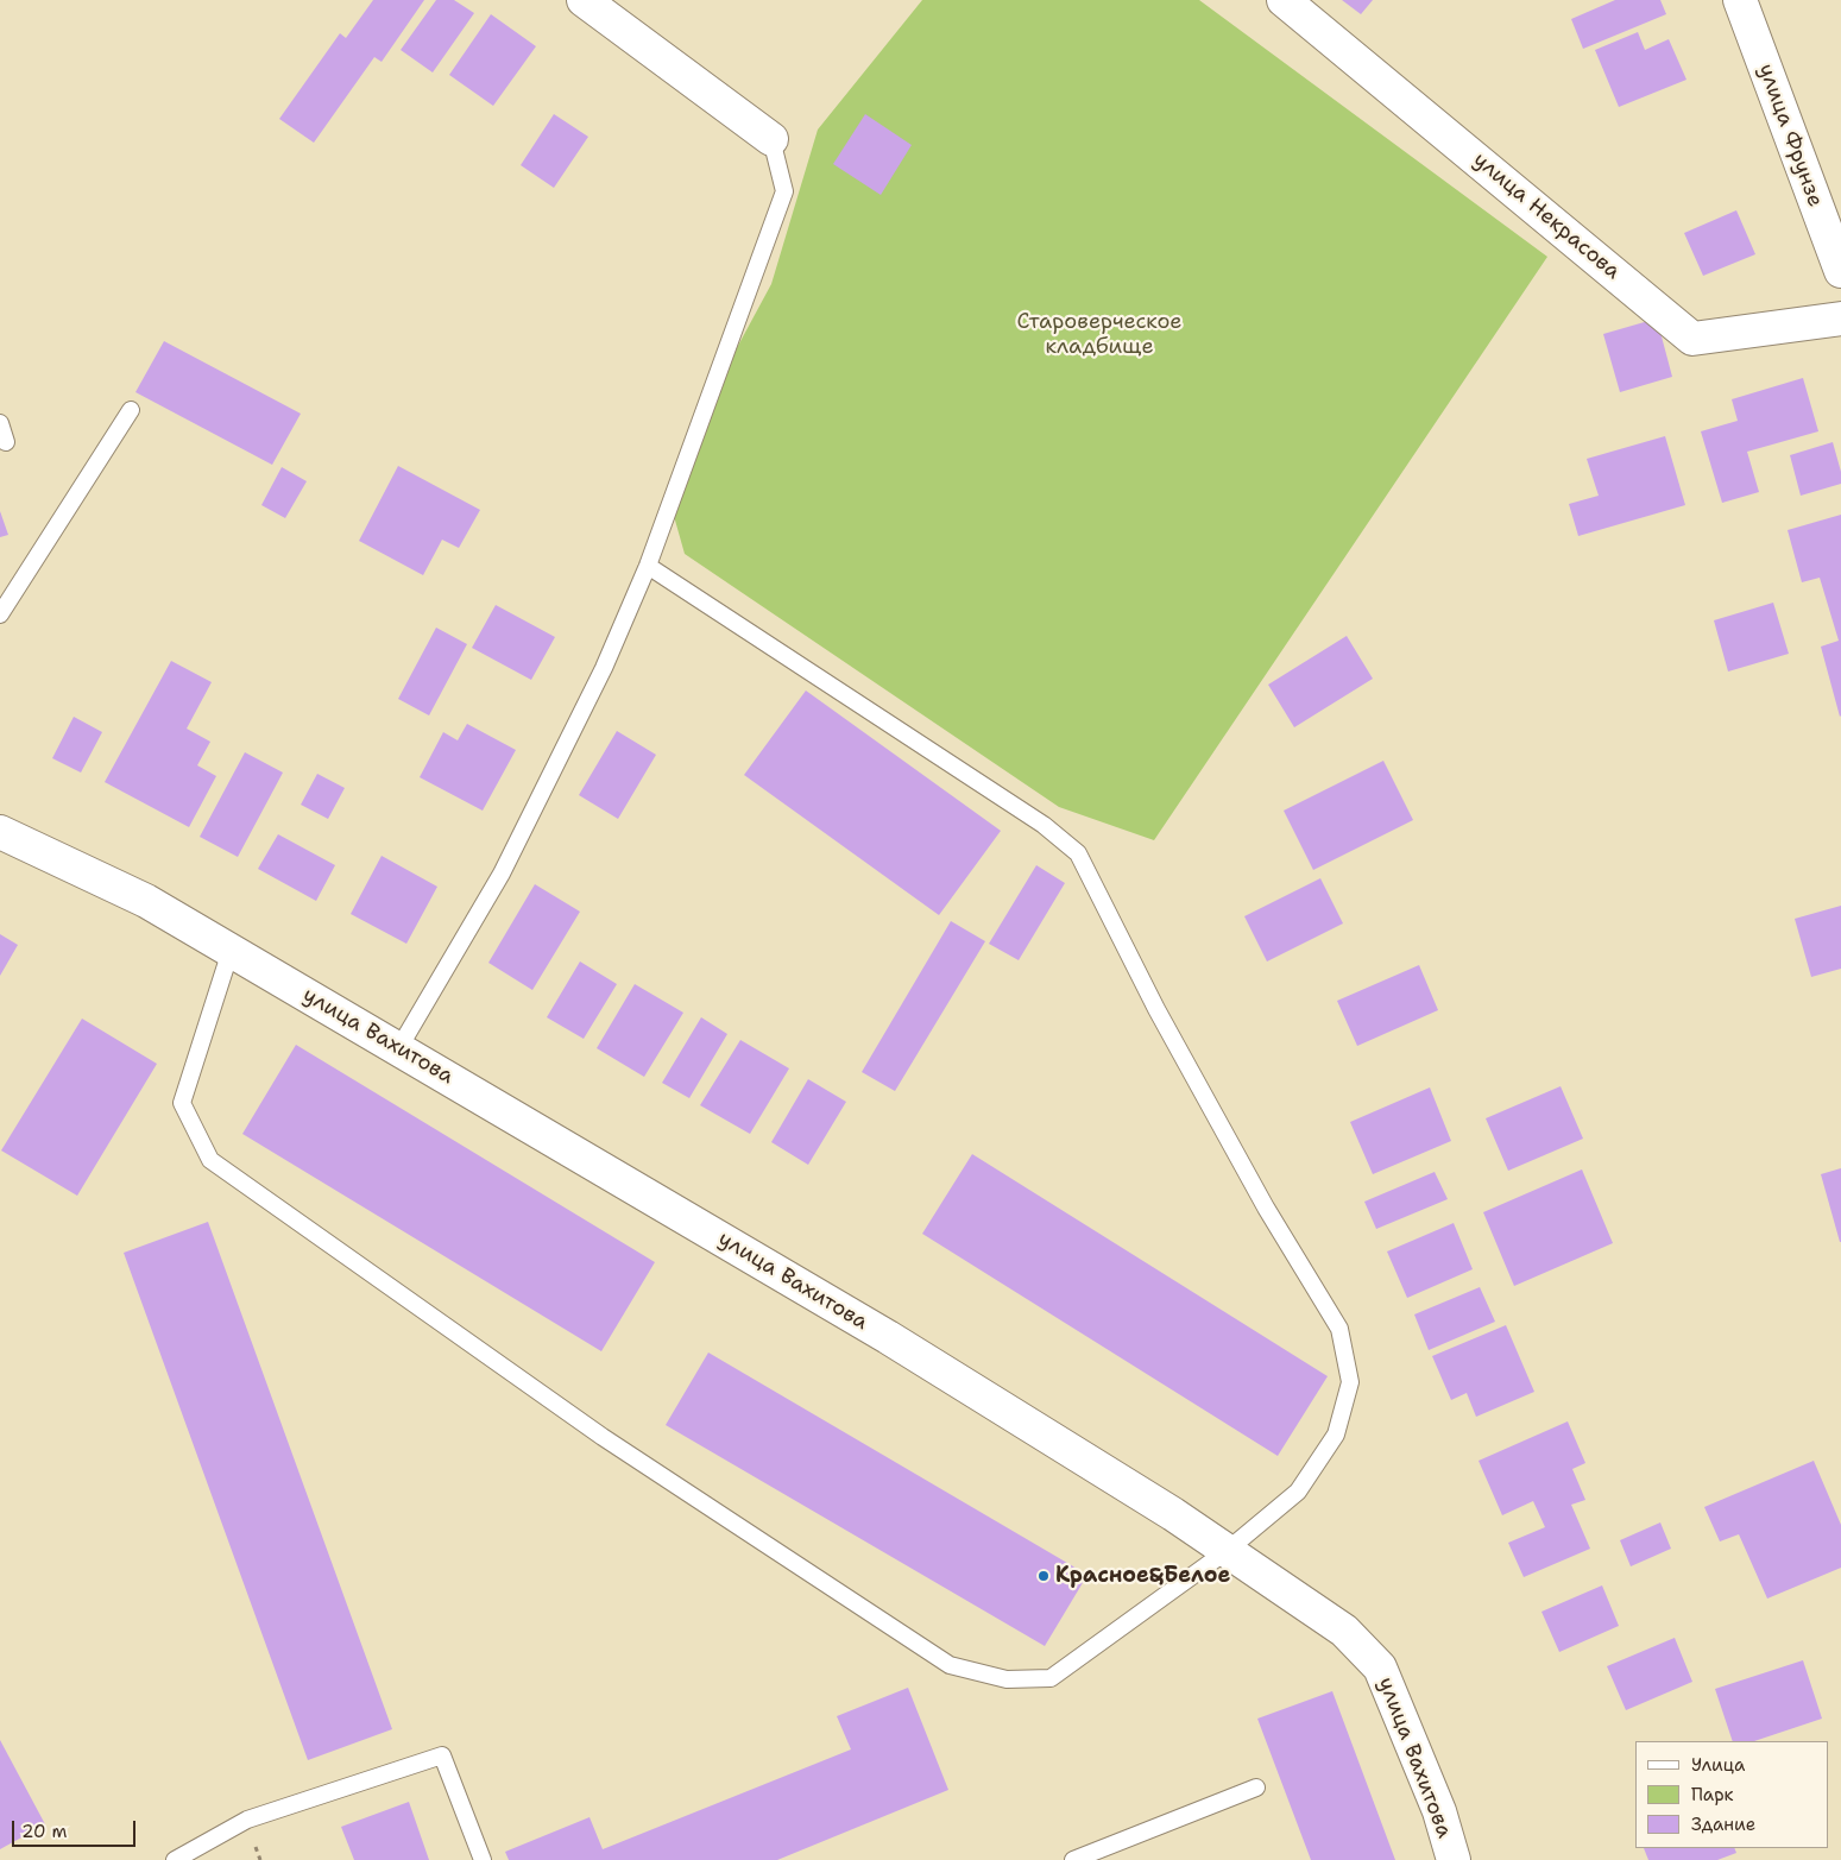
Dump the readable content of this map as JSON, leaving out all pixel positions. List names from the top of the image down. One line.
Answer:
{"streets":{"street":["улица Фрунзе","улица Некрасова","улица Вахитова"]},"parks":["Староверческое кладбище"],"places":["Красное&Белое"],"legend":["Улица","Парк","Здание"],"scale_bar":"20 m"}
